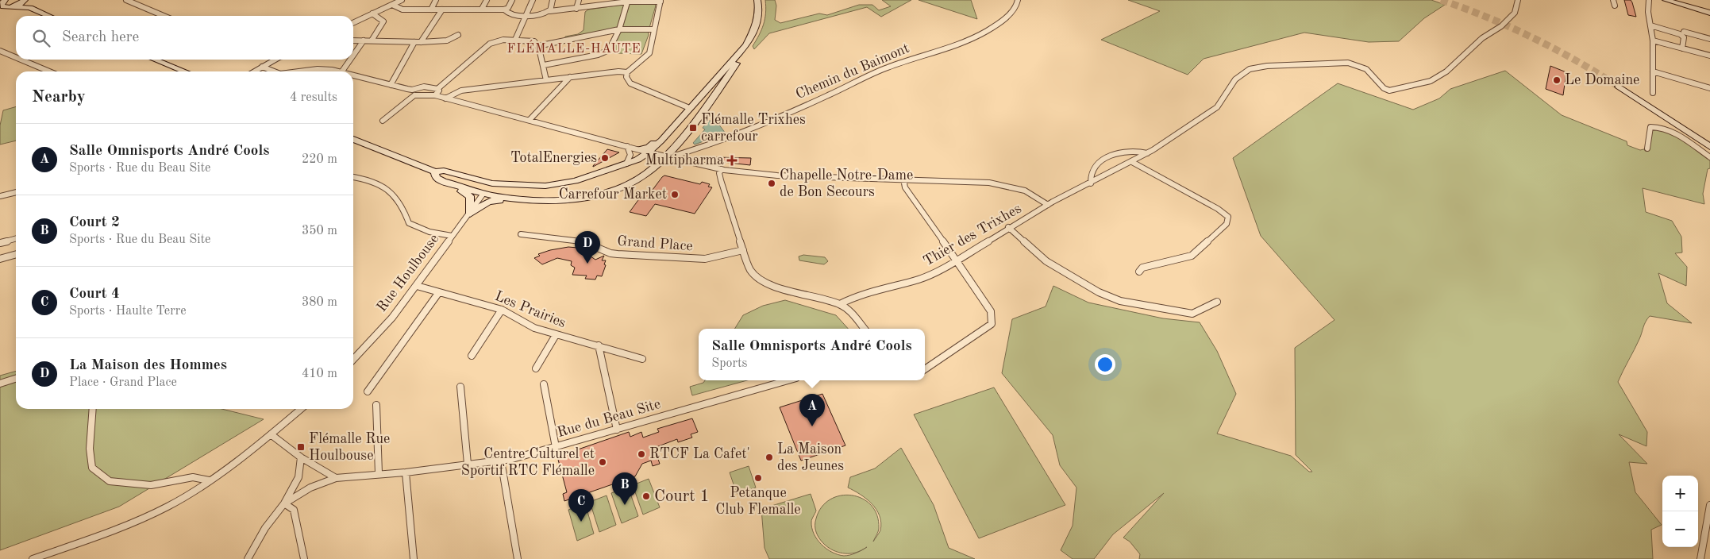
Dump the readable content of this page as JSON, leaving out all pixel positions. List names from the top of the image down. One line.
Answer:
{"streets":{"street":["Chemin du Baimont","Thier des Trixhes","Grand Place","Rue Houlbouse","Les Prairies","Rue du Beau Site"]},"crossings":[["Rue Houlbouse","Les Prairies"]],"districts":["FLÉMALLE-HAUTE"],"places":{"other":["Le Domaine","TotalEnergies","Chapelle Notre-Dame de Bon Secours","Carrefour Market","RTCF La Cafet'","La Maison des Jeunes","Centre Culturel et Sportif RTC Flémalle","Petanque Club Flemalle","Court 1"],"transit":["Flémalle Trixhes carrefour","Flémalle Rue Houlbouse"],"health":["Multipharma"]},"page":{"search":"Search here","heading":["Nearby","4 results"],"list":[{"mark":"A","name":"Salle Omnisports André Cools","note":"Sports · Rue du Beau Site","value":"220 m"},{"mark":"B","name":"Court 2","note":"Sports · Rue du Beau Site","value":"350 m"},{"mark":"C","name":"Court 4","note":"Sports · Haulte Terre","value":"380 m"},{"mark":"D","name":"La Maison des Hommes","note":"Place · Grand Place","value":"410 m"}],"pins":["D","A","B","C"],"popup":["Salle Omnisports André Cools","Sports"],"map_buttons":["+","−"]}}
